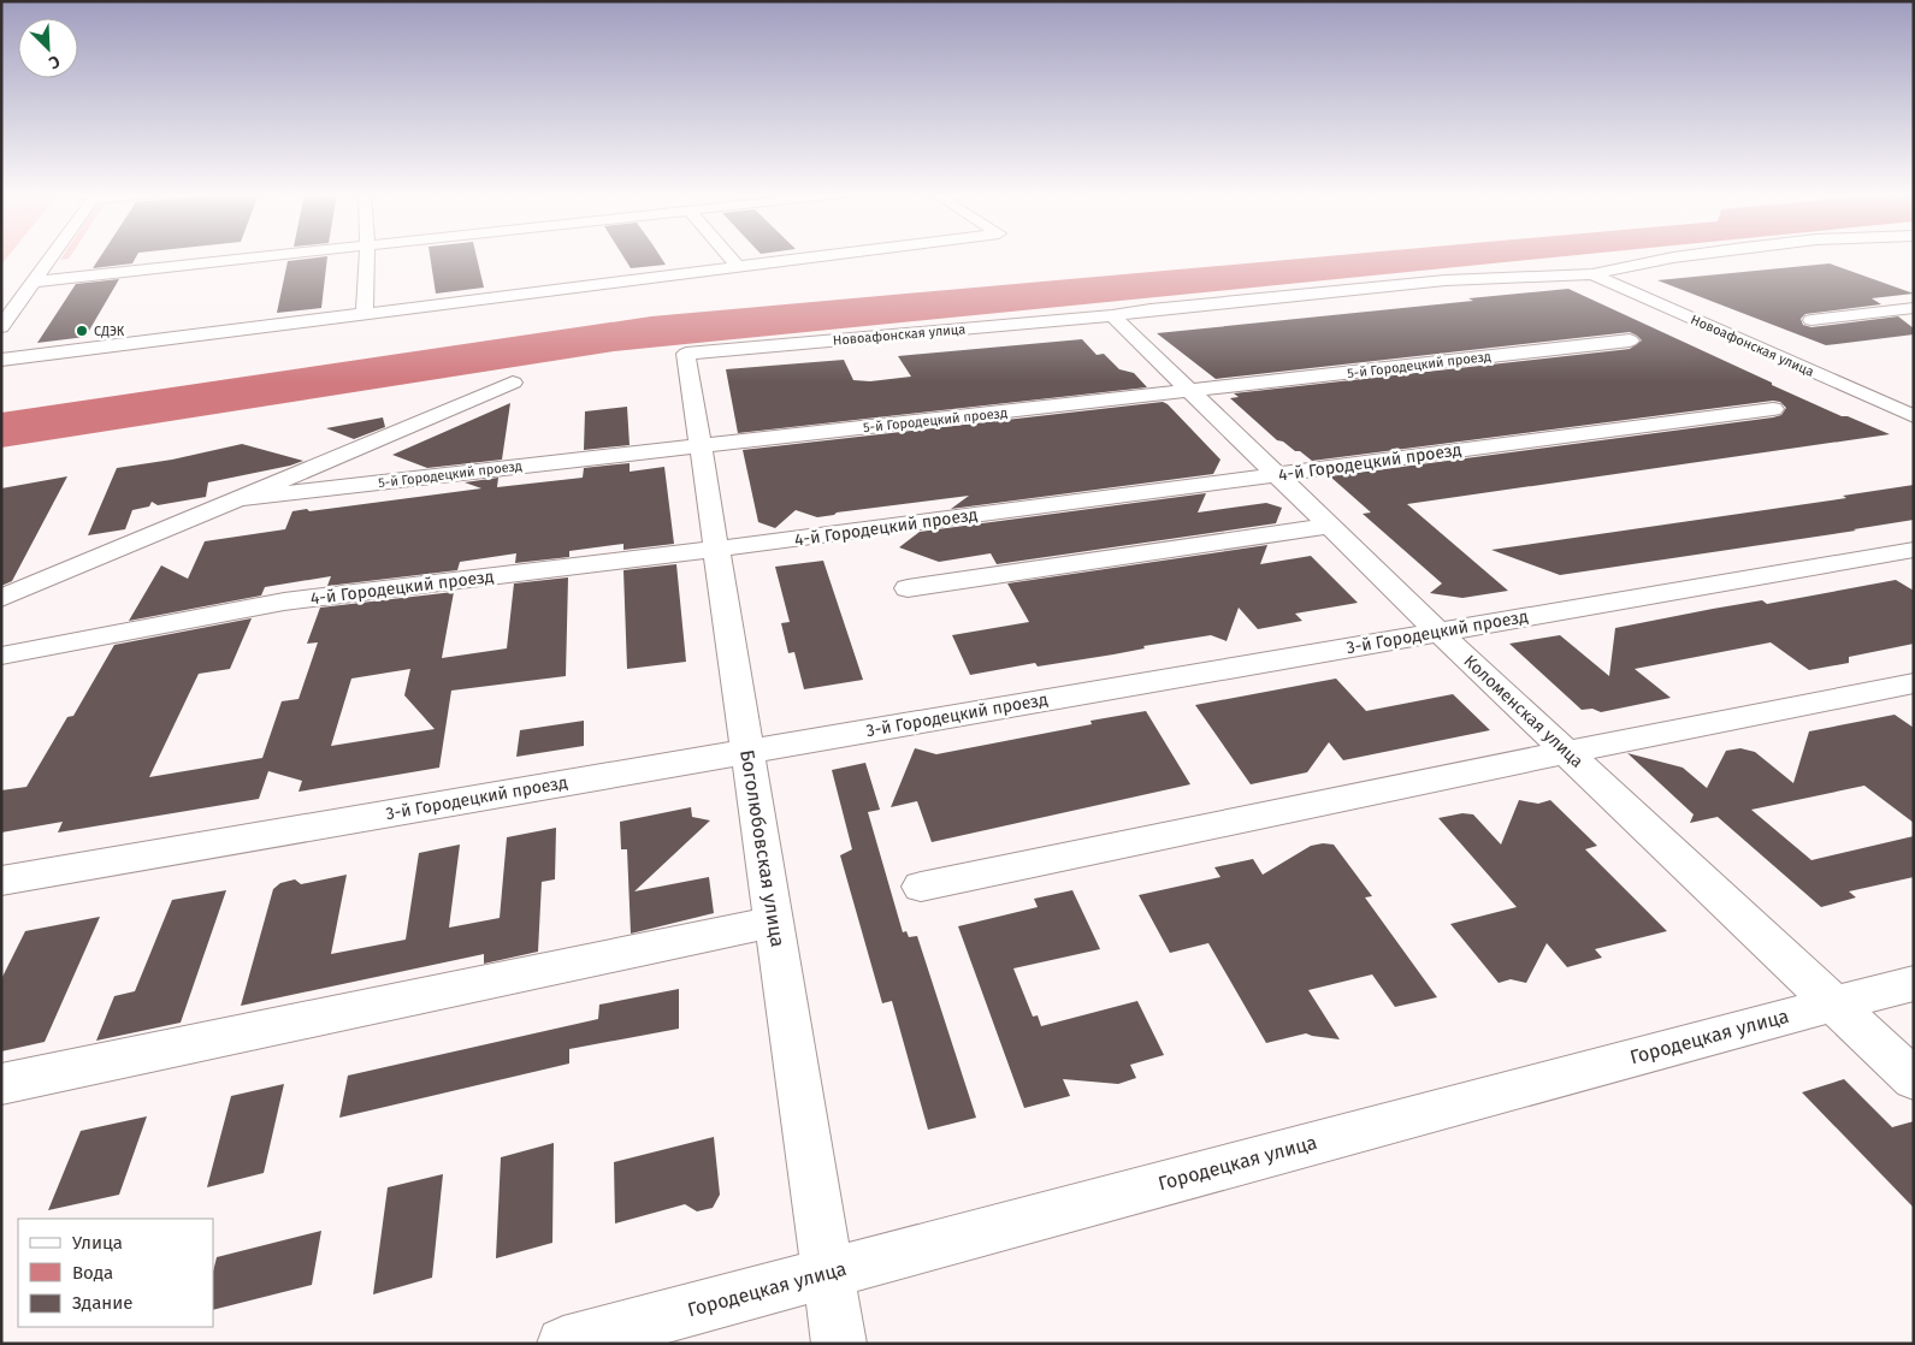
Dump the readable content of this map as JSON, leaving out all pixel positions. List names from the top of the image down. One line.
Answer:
{"streets":{"street":["Новоафонская улица","5-й Городецкий проезд","4-й Городецкий проезд","3-й Городецкий проезд","Коломенская улица","Боголюбовская улица","Городецкая улица"]},"crossings":[["Новоафонская улица","Коломенская улица"],["Новоафонская улица","Боголюбовская улица"],["5-й Городецкий проезд","Коломенская улица"],["5-й Городецкий проезд","Боголюбовская улица"],["4-й Городецкий проезд","Коломенская улица"],["4-й Городецкий проезд","Боголюбовская улица"],["3-й Городецкий проезд","Коломенская улица"],["3-й Городецкий проезд","Боголюбовская улица"],["Коломенская улица","Городецкая улица"],["Боголюбовская улица","Городецкая улица"]],"places":["СДЭК"],"legend":["Улица","Вода","Здание"],"north":"bottom right"}
